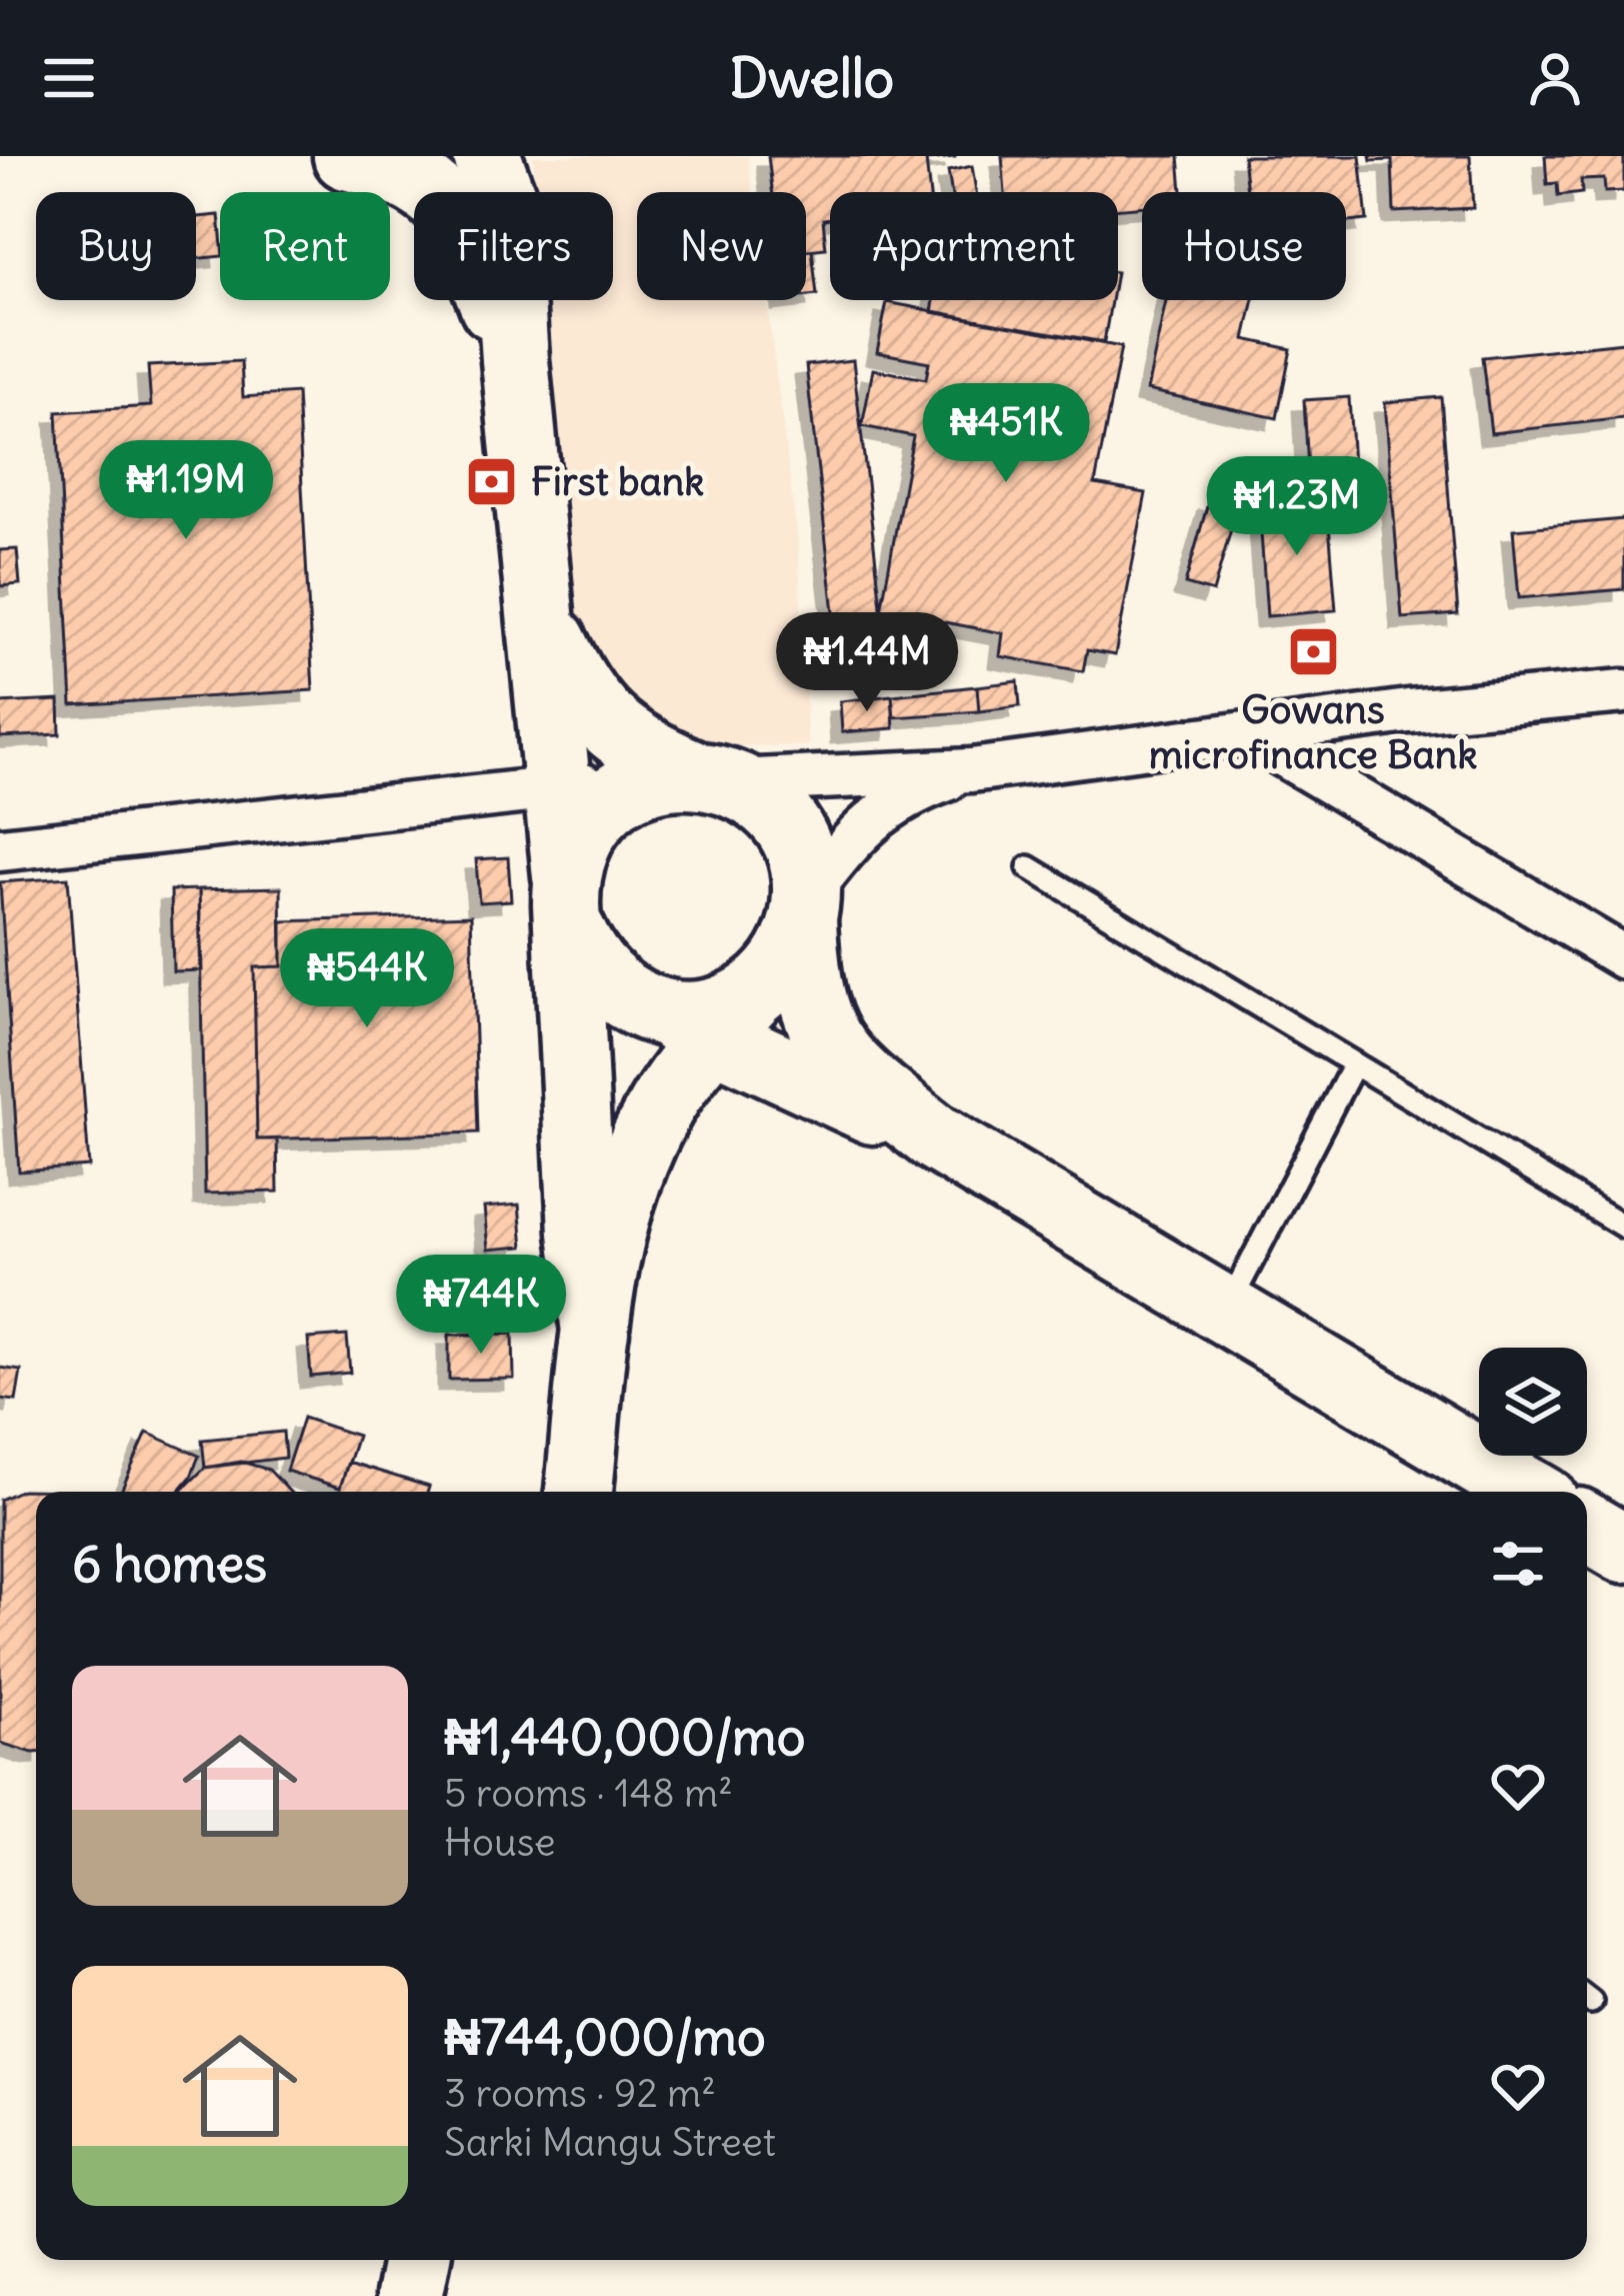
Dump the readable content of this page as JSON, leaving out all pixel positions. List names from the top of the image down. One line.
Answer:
{"places":{"bank":["First bank","Gowans microfinance Bank"]},"page":{"header":"Dwello","chip":["Buy","Rent","Filters","New","Apartment","House"],"price":["₦451K","₦1.19M","₦1.23M","₦1.44M","₦544K","₦744K"],"heading":"6 homes","list":[{"name":"₦1,440,000/mo","note":"5 rooms · 148 m² · House"},{"name":"₦744,000/mo","note":"3 rooms · 92 m² · Sarki Mangu Street"}]}}
